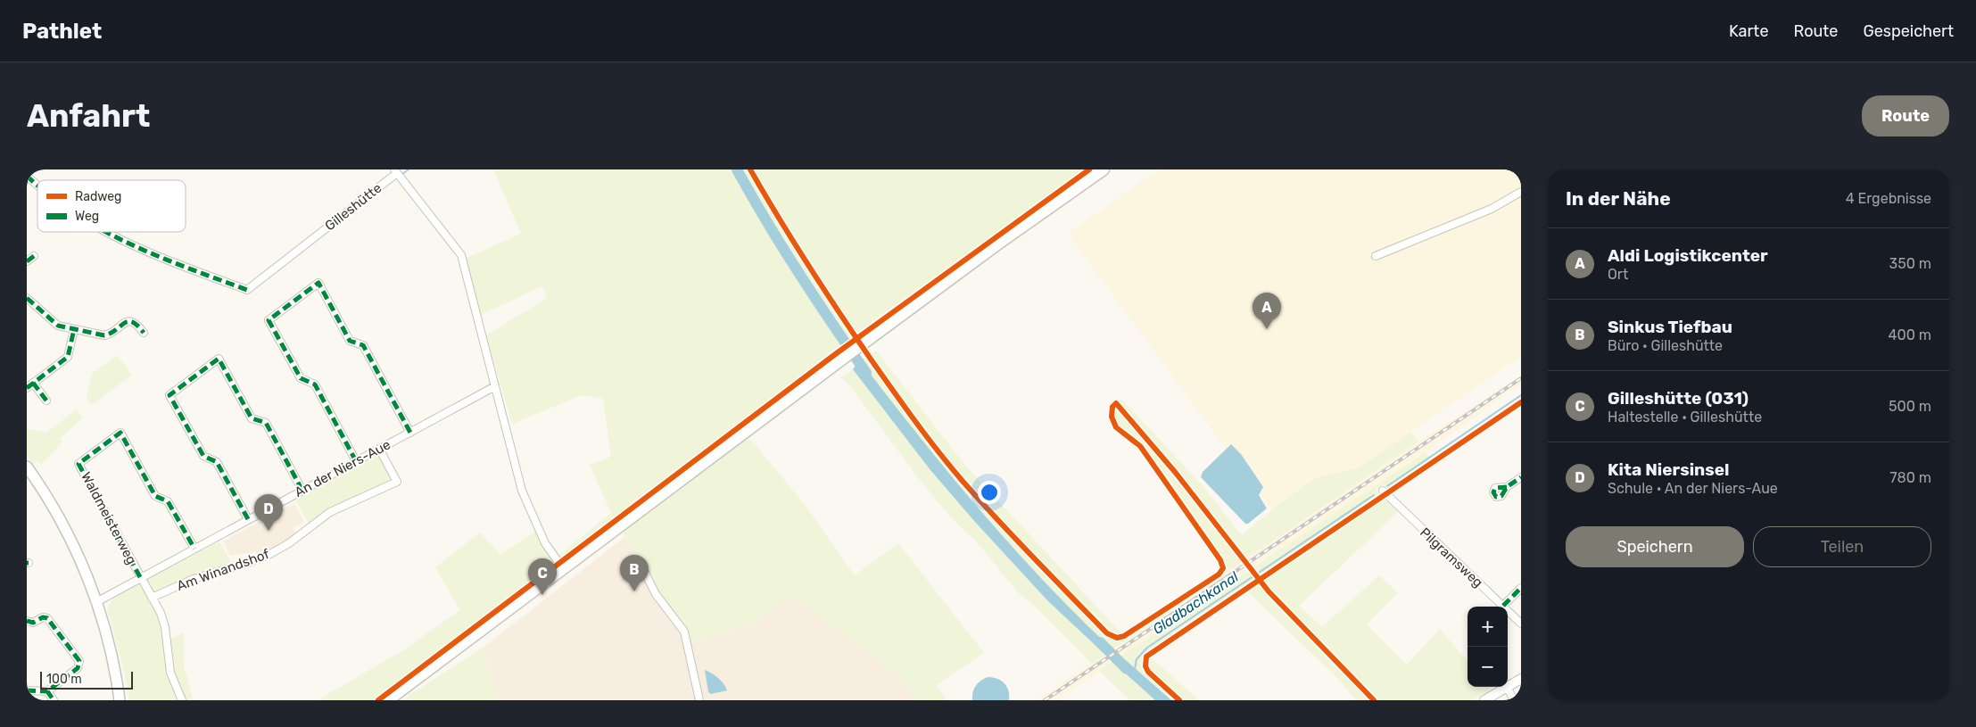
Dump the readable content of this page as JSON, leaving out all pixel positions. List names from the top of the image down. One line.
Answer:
{"streets":{"street":["Gilleshütte","An der Niers-Aue","Waldmeisterweg","Pilgramsweg","Am Winandshof"]},"crossings":[["Gilleshütte","An der Niers-Aue"],["An der Niers-Aue","Waldmeisterweg"],["An der Niers-Aue","Am Winandshof"]],"water":["Gladbachkanal"],"legend":["Radweg","Weg"],"scale_bar":"100 m","page":{"header":"Pathlet","nav":["Karte","Route","Gespeichert"],"buttons":["Route",["Speichern","Teilen"]],"title":"Anfahrt","heading":["In der Nähe","4 Ergebnisse"],"list":[{"mark":"A","name":"Aldi Logistikcenter","note":"Ort","value":"350 m"},{"mark":"B","name":"Sinkus Tiefbau","note":"Büro · Gilleshütte","value":"400 m"},{"mark":"C","name":"Gilleshütte (031)","note":"Haltestelle · Gilleshütte","value":"500 m"},{"mark":"D","name":"Kita Niersinsel","note":"Schule · An der Niers-Aue","value":"780 m"}],"pins":["A","D","B","C"],"map_buttons":["+","−"],"scale":"100 m"}}
